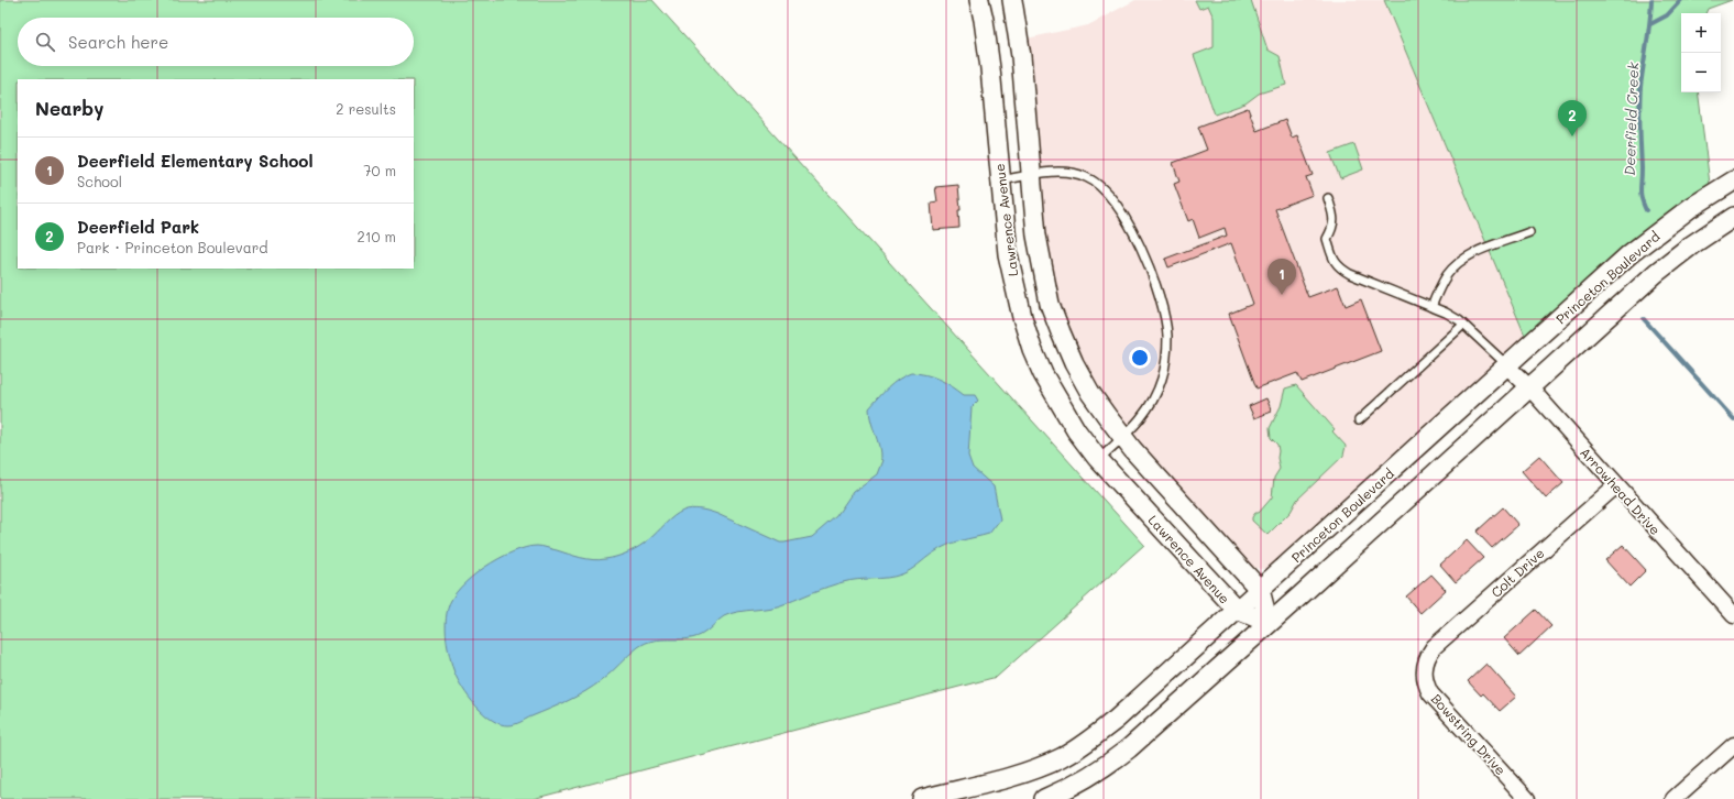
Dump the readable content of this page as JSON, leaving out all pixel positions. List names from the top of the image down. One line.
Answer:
{"streets":{"street":["Lawrence Avenue","Princeton Boulevard","Arrowhead Drive","Colt Drive","Bowstring Drive"]},"crossings":[["Lawrence Avenue","Princeton Boulevard"],["Princeton Boulevard","Arrowhead Drive"],["Arrowhead Drive","Colt Drive"],["Colt Drive","Bowstring Drive"]],"water":["Deerfield Creek"],"page":{"map_buttons":["+","−"],"search":"Search here","heading":["Nearby","2 results"],"pins":["2","1"],"list":[{"mark":"1","name":"Deerfield Elementary School","note":"School","value":"70 m"},{"mark":"2","name":"Deerfield Park","note":"Park · Princeton Boulevard","value":"210 m"}]}}
